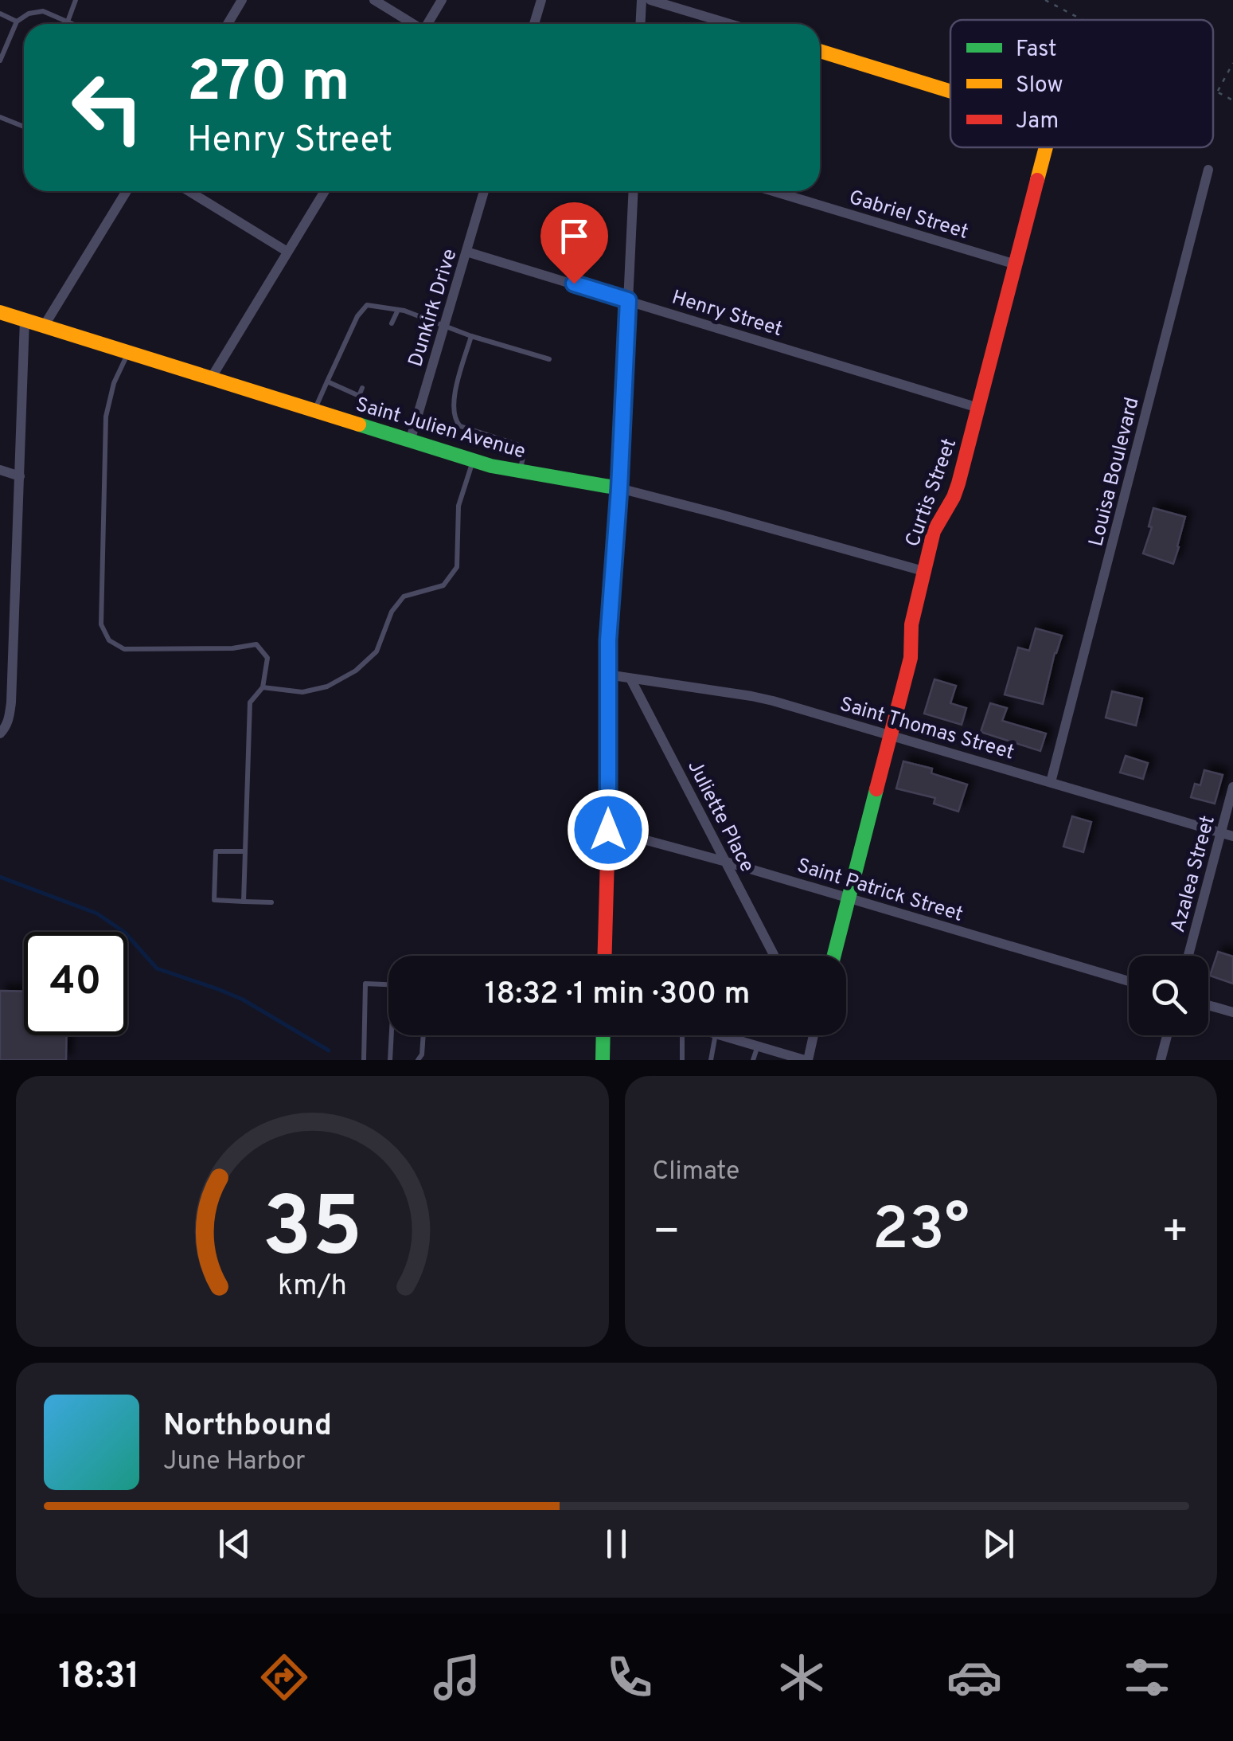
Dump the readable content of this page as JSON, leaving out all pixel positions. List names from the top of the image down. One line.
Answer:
{"streets":{"street":["Gabriel Street","Dunkirk Drive","Henry Street","Saint Julien Avenue","Louisa Boulevard","Curtis Street","Saint Thomas Street","Juliette Place","Azalea Street","Saint Patrick Street"]},"crossings":[["Gabriel Street","Curtis Street"],["Dunkirk Drive","Henry Street"],["Dunkirk Drive","Saint Julien Avenue"],["Henry Street","Curtis Street"],["Saint Julien Avenue","Curtis Street"],["Louisa Boulevard","Saint Thomas Street"],["Curtis Street","Saint Thomas Street"],["Curtis Street","Saint Patrick Street"],["Saint Thomas Street","Juliette Place"],["Saint Thomas Street","Azalea Street"],["Juliette Place","Saint Patrick Street"]],"legend":["Fast","Slow","Jam"],"page":{"turn":["270 m","Henry Street"],"limit":"40","trip":"18:32 · 1 min · 300 m","tile":"Climate","heat":["−","23°","+"],"song":["Northbound","June Harbor"],"tabs":"18:31","gauge":["35","km/h"]}}
